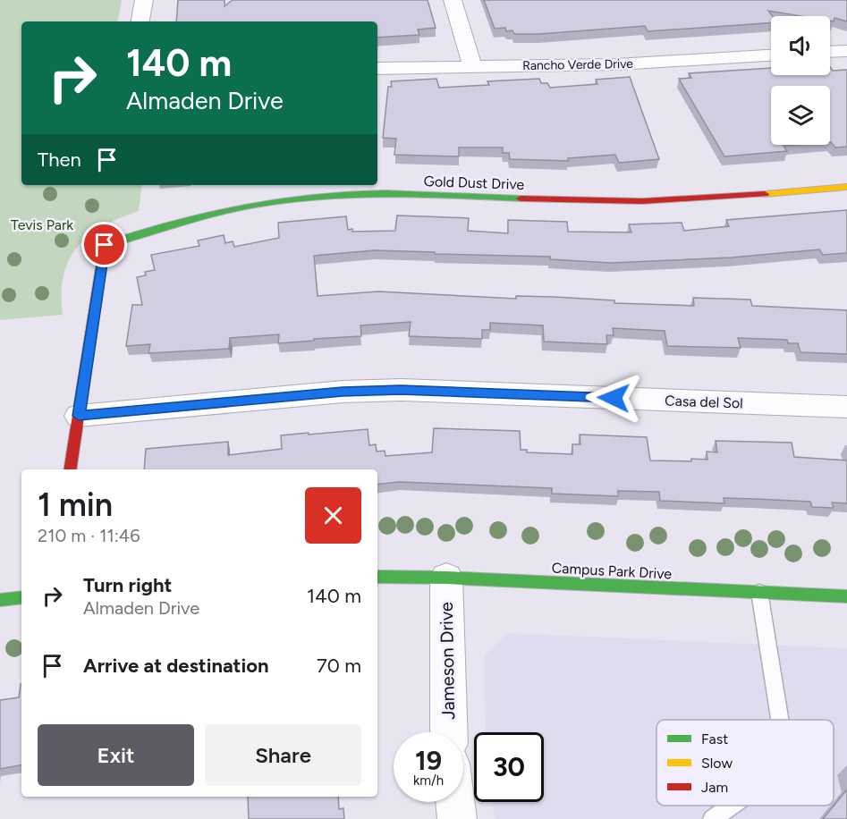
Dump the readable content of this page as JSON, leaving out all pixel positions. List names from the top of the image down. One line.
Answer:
{"streets":{"street":["Rancho Verde Drive","Gold Dust Drive","Casa del Sol","Campus Park Drive","Jameson Drive"]},"crossings":[["Gold Dust Drive","Casa del Sol"],["Campus Park Drive","Jameson Drive"]],"parks":["Tevis Park"],"legend":["Fast","Slow","Jam"],"page":{"turn":["140 m","Almaden Drive"],"then":"Then","heading":["1 min","210 m · 11:46"],"list":[{"name":"Turn right","note":"Almaden Drive","value":"140 m"},{"name":"Arrive at destination","value":"70 m"}],"buttons":["Exit","Share"],"speed":"19 km/h","limit":"30"}}
